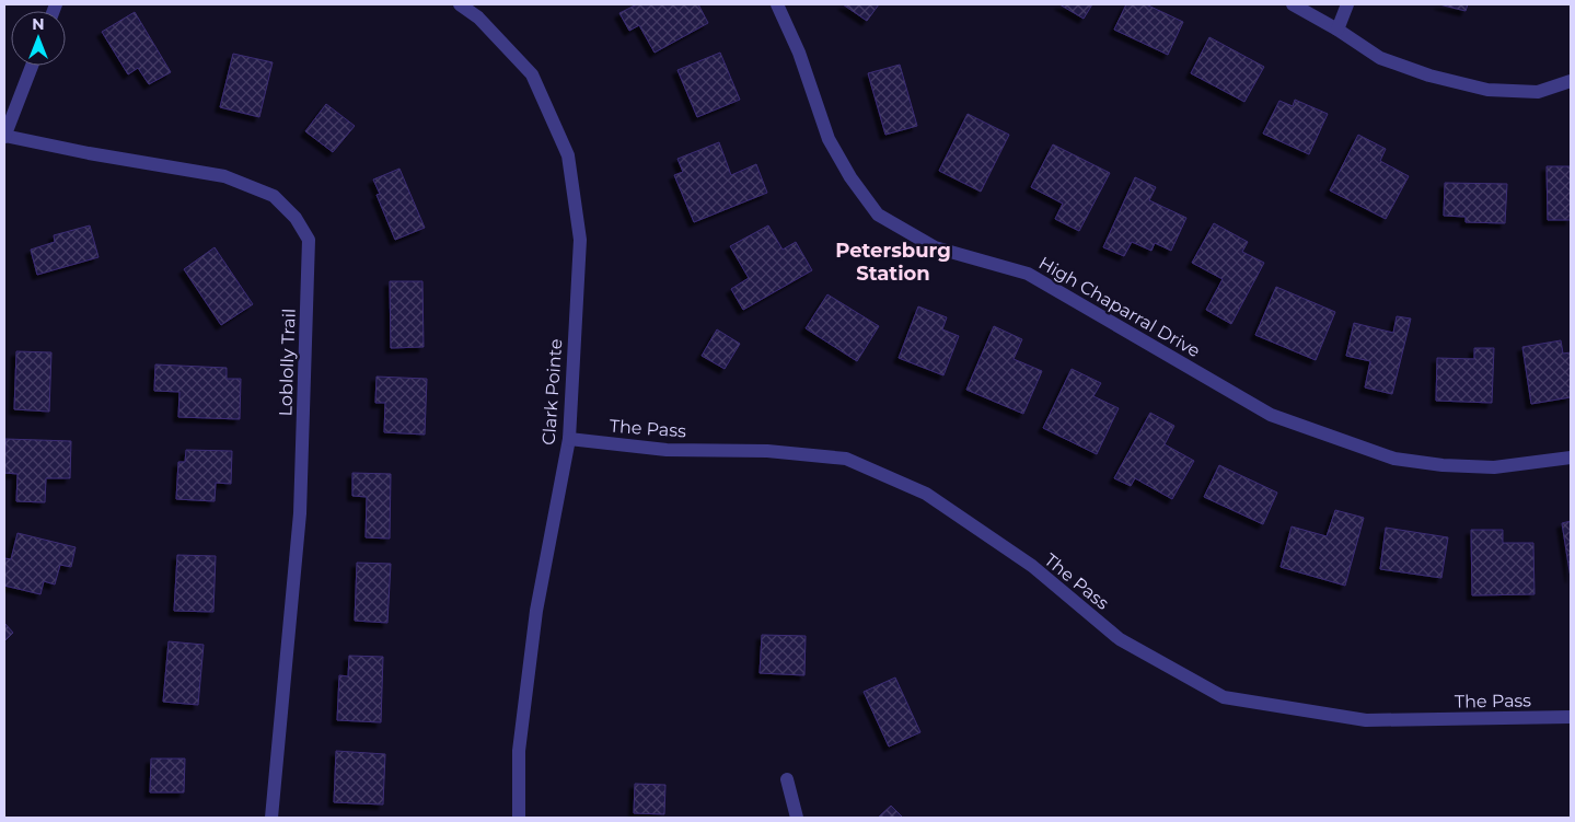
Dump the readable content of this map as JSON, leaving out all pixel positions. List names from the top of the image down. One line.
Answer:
{"streets":{"street":["High Chaparral Drive","Loblolly Trail","Clark Pointe","The Pass"]},"crossings":[["Clark Pointe","The Pass"]],"districts":["Petersburg Station"],"north":"top"}
